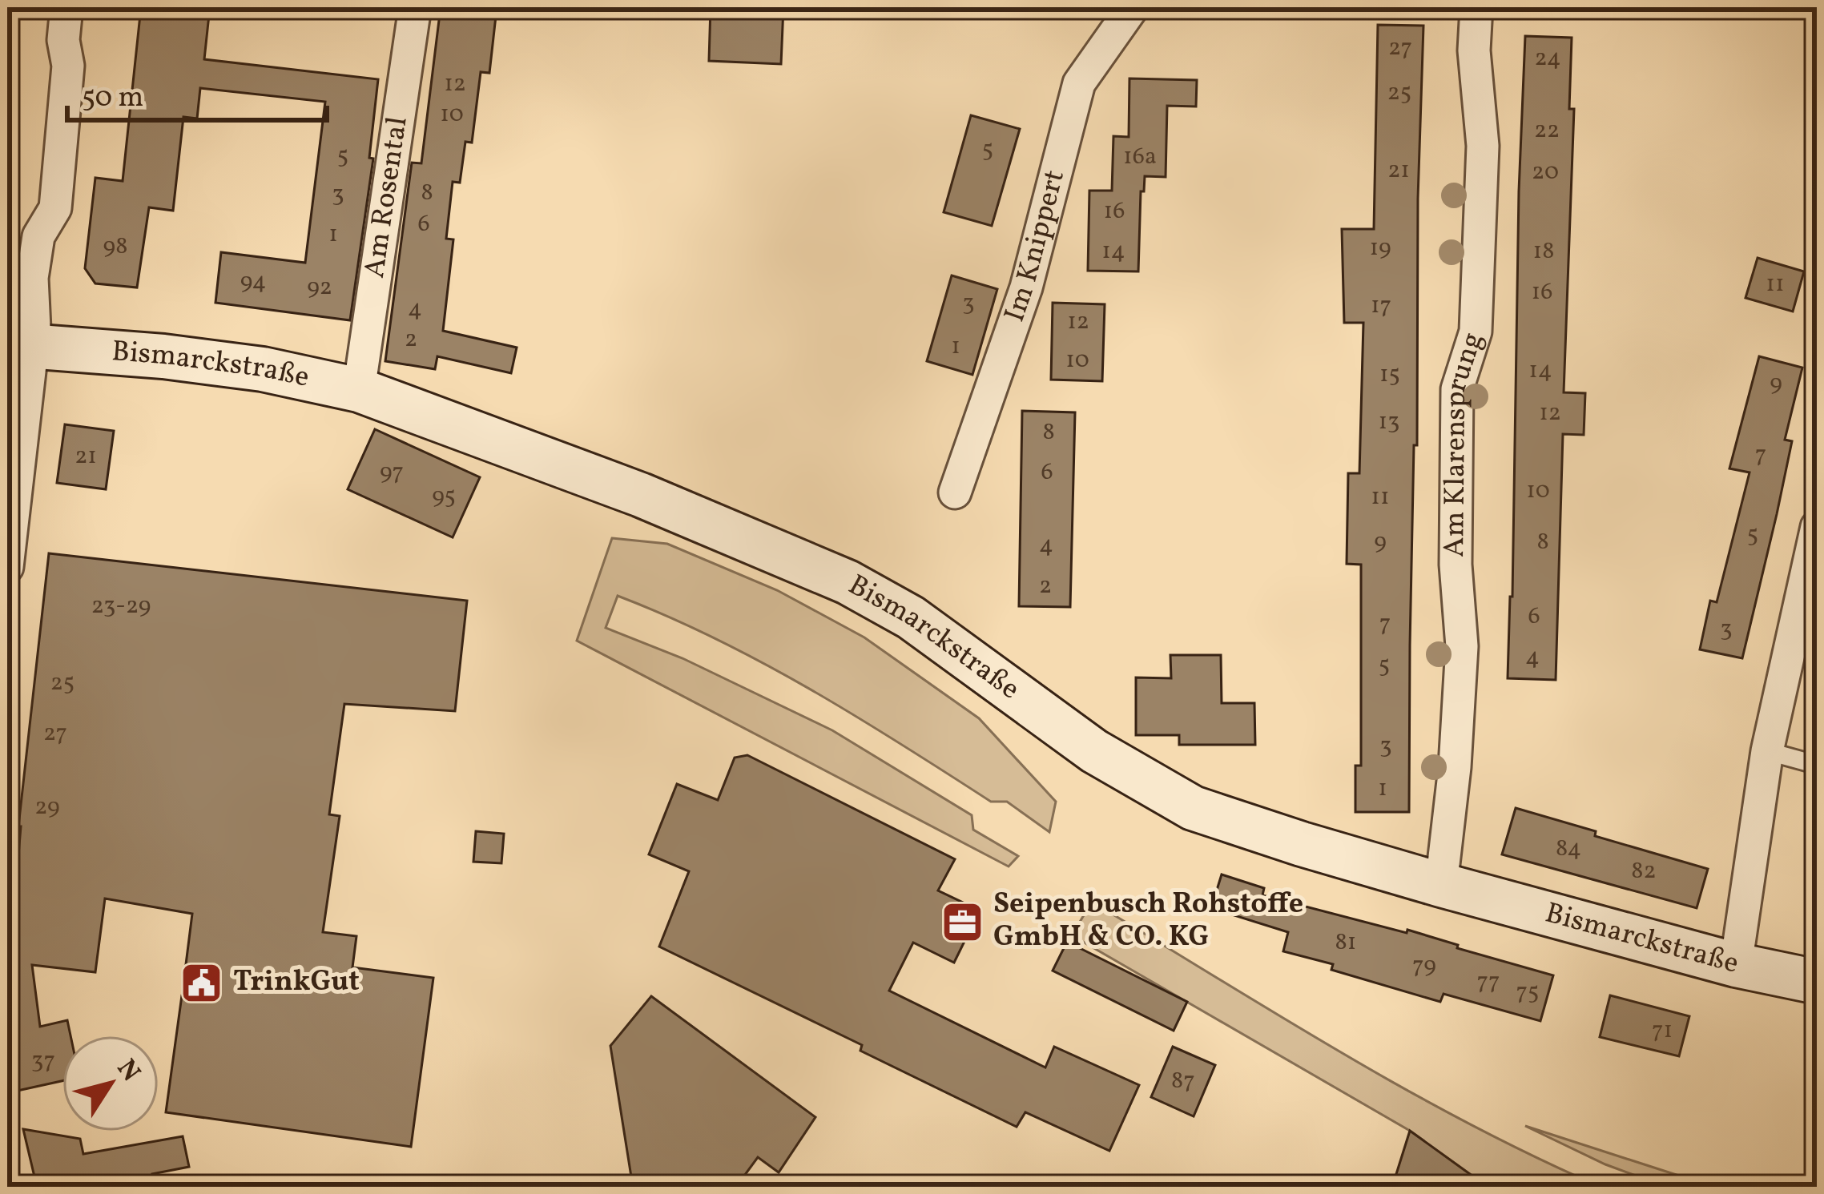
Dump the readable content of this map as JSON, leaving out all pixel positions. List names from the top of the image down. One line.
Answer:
{"streets":{"street":["Am Rosental","Im Knippert","Bismarckstraße","Am Klarensprung"]},"crossings":[["Am Rosental","Bismarckstraße"],["Bismarckstraße","Am Klarensprung"]],"places":{"office":["Seipenbusch Rohstoffe GmbH & CO. KG"],"public building":["TrinkGut"]},"house_numbers":["27","24","12","25","10","22","5","5","16a","21","20","8","3","16","6","1","98","19","14","18","94","11","92","16","3","17","4","12","2","1","10","14","15","9","12","13","8","7","21","97","6","10","95","11","5","9","8","4","2","23-29","6","7","3","4","5","25","27","3","1","29","84","82","81","79","77","75","71","37","87"],"scale_bar":"50 m","north":"top right"}
